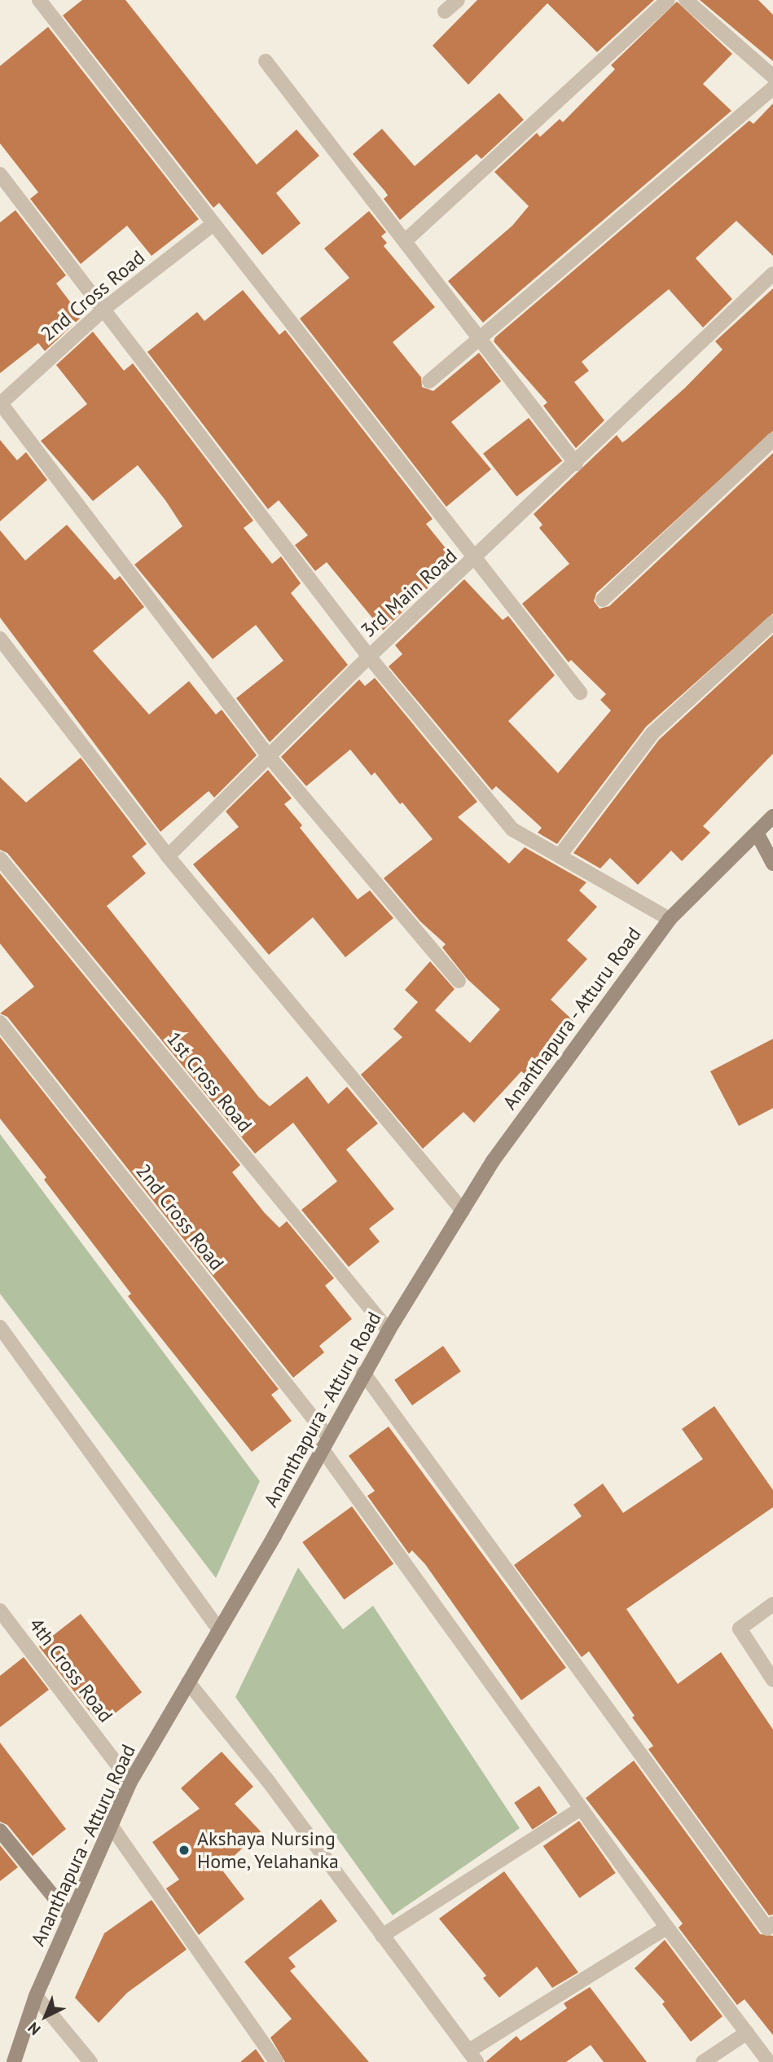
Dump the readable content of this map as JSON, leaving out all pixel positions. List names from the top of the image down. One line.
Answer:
{"streets":{"street":["2nd Cross Road","3rd Main Road","Ananthapura - Atturu Road","1st Cross Road","4th Cross Road"]},"crossings":[["2nd Cross Road","Ananthapura - Atturu Road"],["Ananthapura - Atturu Road","1st Cross Road"],["Ananthapura - Atturu Road","4th Cross Road"]],"places":["Akshaya Nursing Home, Yelahanka"],"north":"bottom left"}
